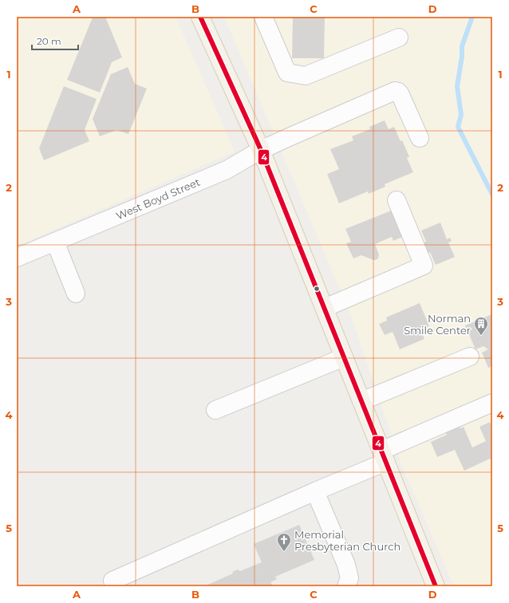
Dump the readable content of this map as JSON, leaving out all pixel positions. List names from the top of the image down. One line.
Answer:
{"streets":{"street":["West Boyd Street"]},"places":{"building":["Norman Smile Center"],"church":["Memorial Presbyterian Church"]},"lines":["transit line 4"],"scale_bar":"20 m","grid":{"columns":["A","B","C","D"],"rows":["1","2","3","4","5"]}}
